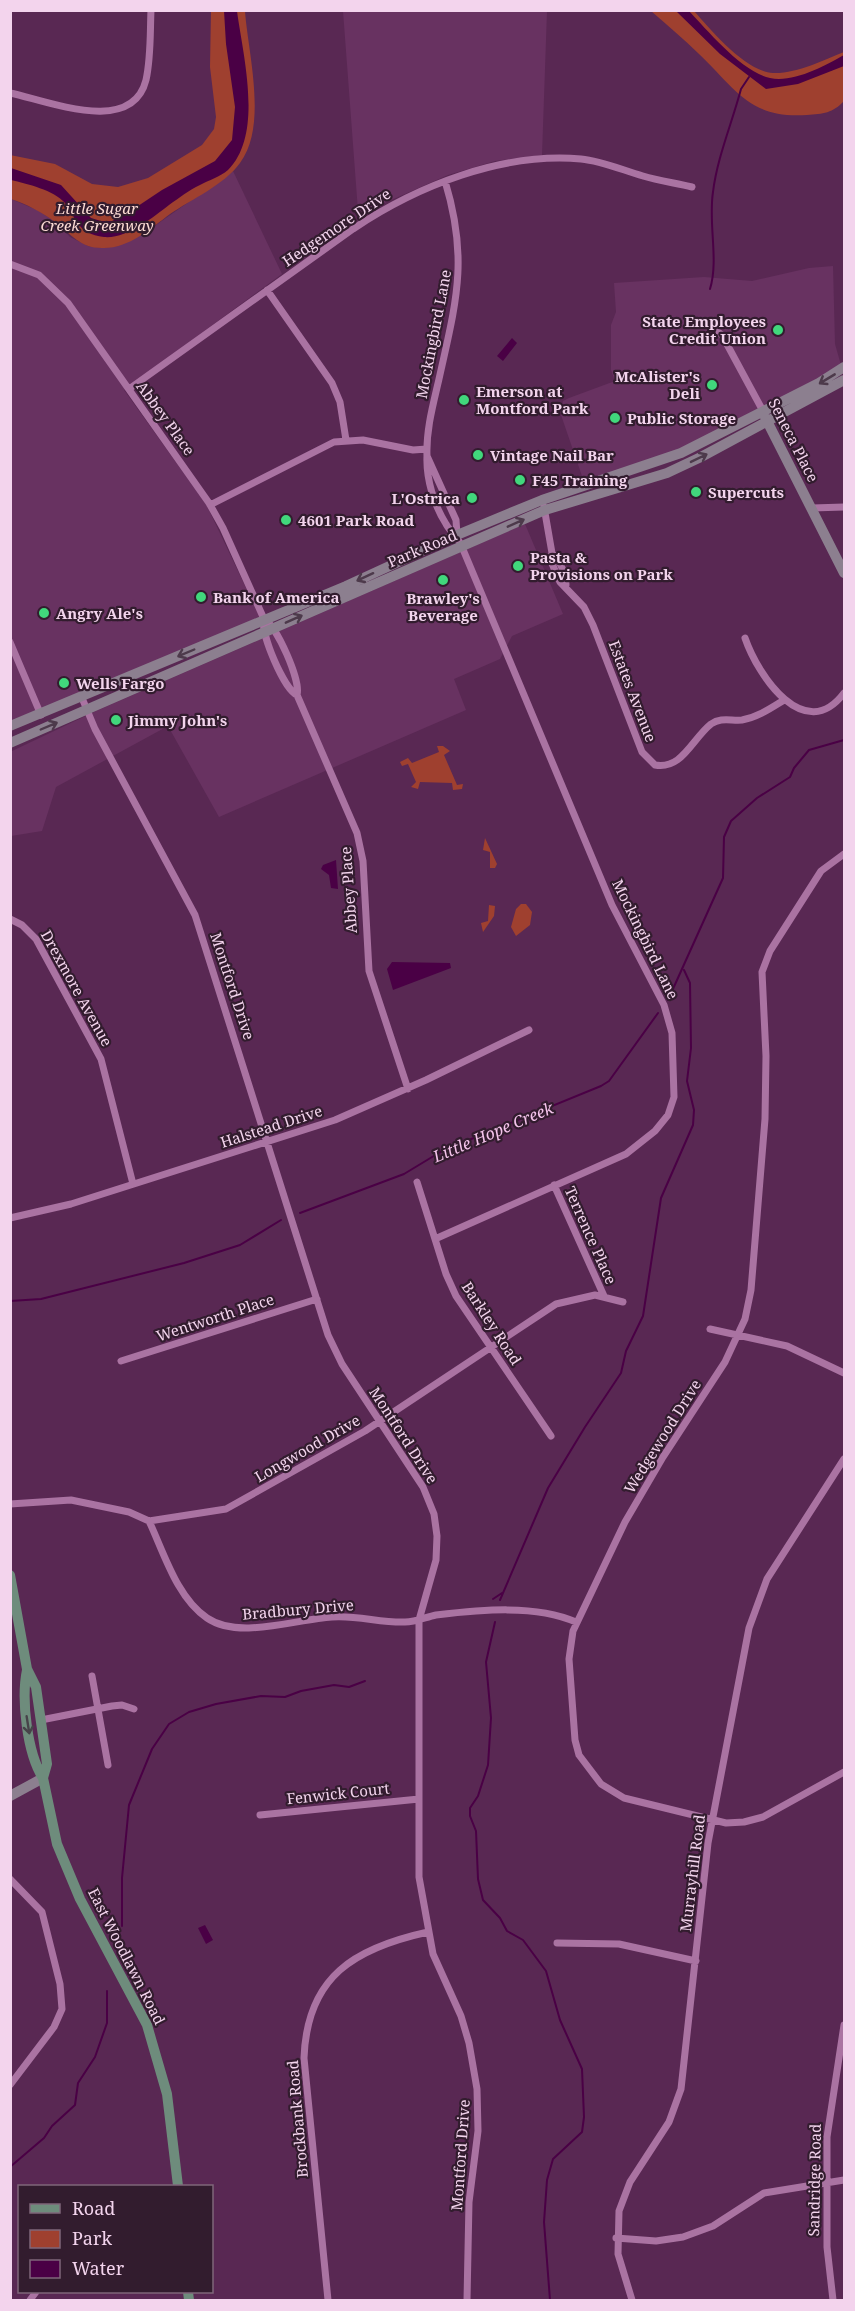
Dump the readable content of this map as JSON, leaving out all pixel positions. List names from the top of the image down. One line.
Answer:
{"streets":{"main road":["Seneca Place","Park Road","East Woodlawn Road"],"street":["Hedgemore Drive","Mockingbird Lane","Abbey Place","Estates Avenue","Montford Drive","Drexmore Avenue","Halstead Drive","Terrence Place","Wentworth Place","Barkley Road","Wedgewood Drive","Longwood Drive","Bradbury Drive","Fenwick Court","Murrayhill Road","Brockbank Road","Sandridge Road"]},"crossings":[["Hedgemore Drive","Mockingbird Lane"],["Hedgemore Drive","Abbey Place"],["Mockingbird Lane","Park Road"],["Mockingbird Lane","Terrence Place"],["Mockingbird Lane","Barkley Road"],["Abbey Place","Park Road"],["Abbey Place","Halstead Drive"],["Seneca Place","Park Road"],["Park Road","Estates Avenue"],["Park Road","Montford Drive"],["Montford Drive","Halstead Drive"],["Montford Drive","Wentworth Place"],["Montford Drive","Longwood Drive"],["Montford Drive","Bradbury Drive"],["Montford Drive","Fenwick Court"],["Montford Drive","Brockbank Road"],["Drexmore Avenue","Halstead Drive"],["Terrence Place","Longwood Drive"],["Barkley Road","Longwood Drive"],["Wedgewood Drive","Bradbury Drive"],["Wedgewood Drive","Murrayhill Road"],["Longwood Drive","Bradbury Drive"]],"water":["Little Hope Creek"],"parks":["Little Sugar Creek Greenway"],"places":["State Employees Credit Union","McAlister's Deli","Emerson at Montford Park","Public Storage","Vintage Nail Bar","F45 Training","Supercuts","L'Ostrica","4601 Park Road","Pasta & Provisions on Park","Brawley's Beverage","Bank of America","Angry Ale's","Wells Fargo","Jimmy John's"],"legend":["Road","Park","Water"]}
